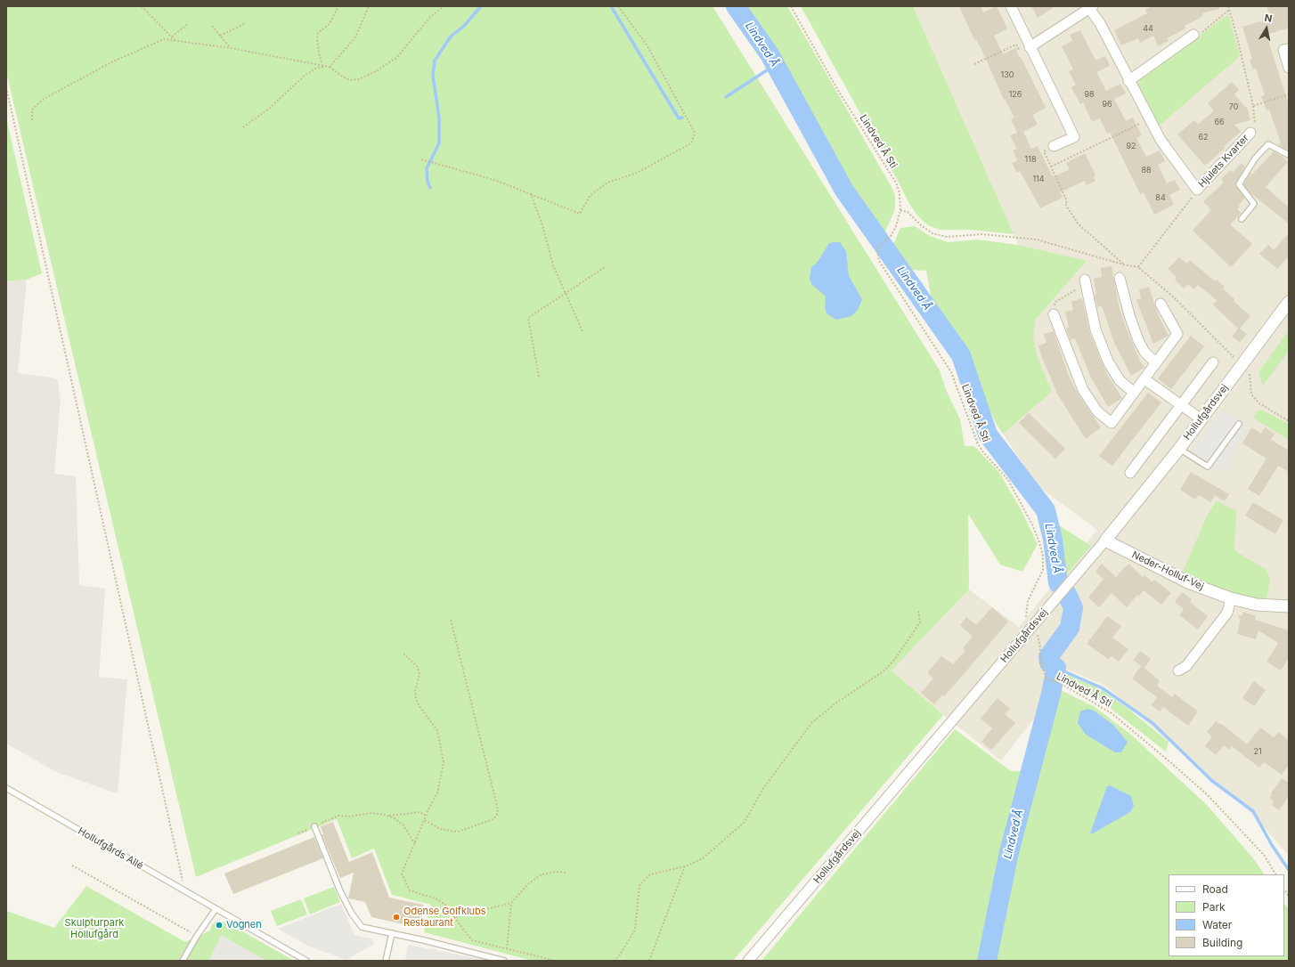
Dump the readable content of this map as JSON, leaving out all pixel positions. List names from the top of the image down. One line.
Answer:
{"streets":{"street":["Hjulets Kvarter","Hollufgårdsvej","Neder-Holluf-Vej"],"lane":["Hollufgårds Allé"],"path":["Lindved Å Sti"]},"crossings":[["Lindved Å Sti","Hollufgårdsvej"],["Hollufgårdsvej","Neder-Holluf-Vej"]],"water":["Lindved Å"],"parks":["Skulpturpark Hollufgård"],"places":["Odense Golfklubs Restaurant","Vognen"],"house_numbers":["44","130","126","98","96","70","66","62","92","118","88","114","84","21"],"legend":["Road","Park","Water","Building"],"north":"top"}
